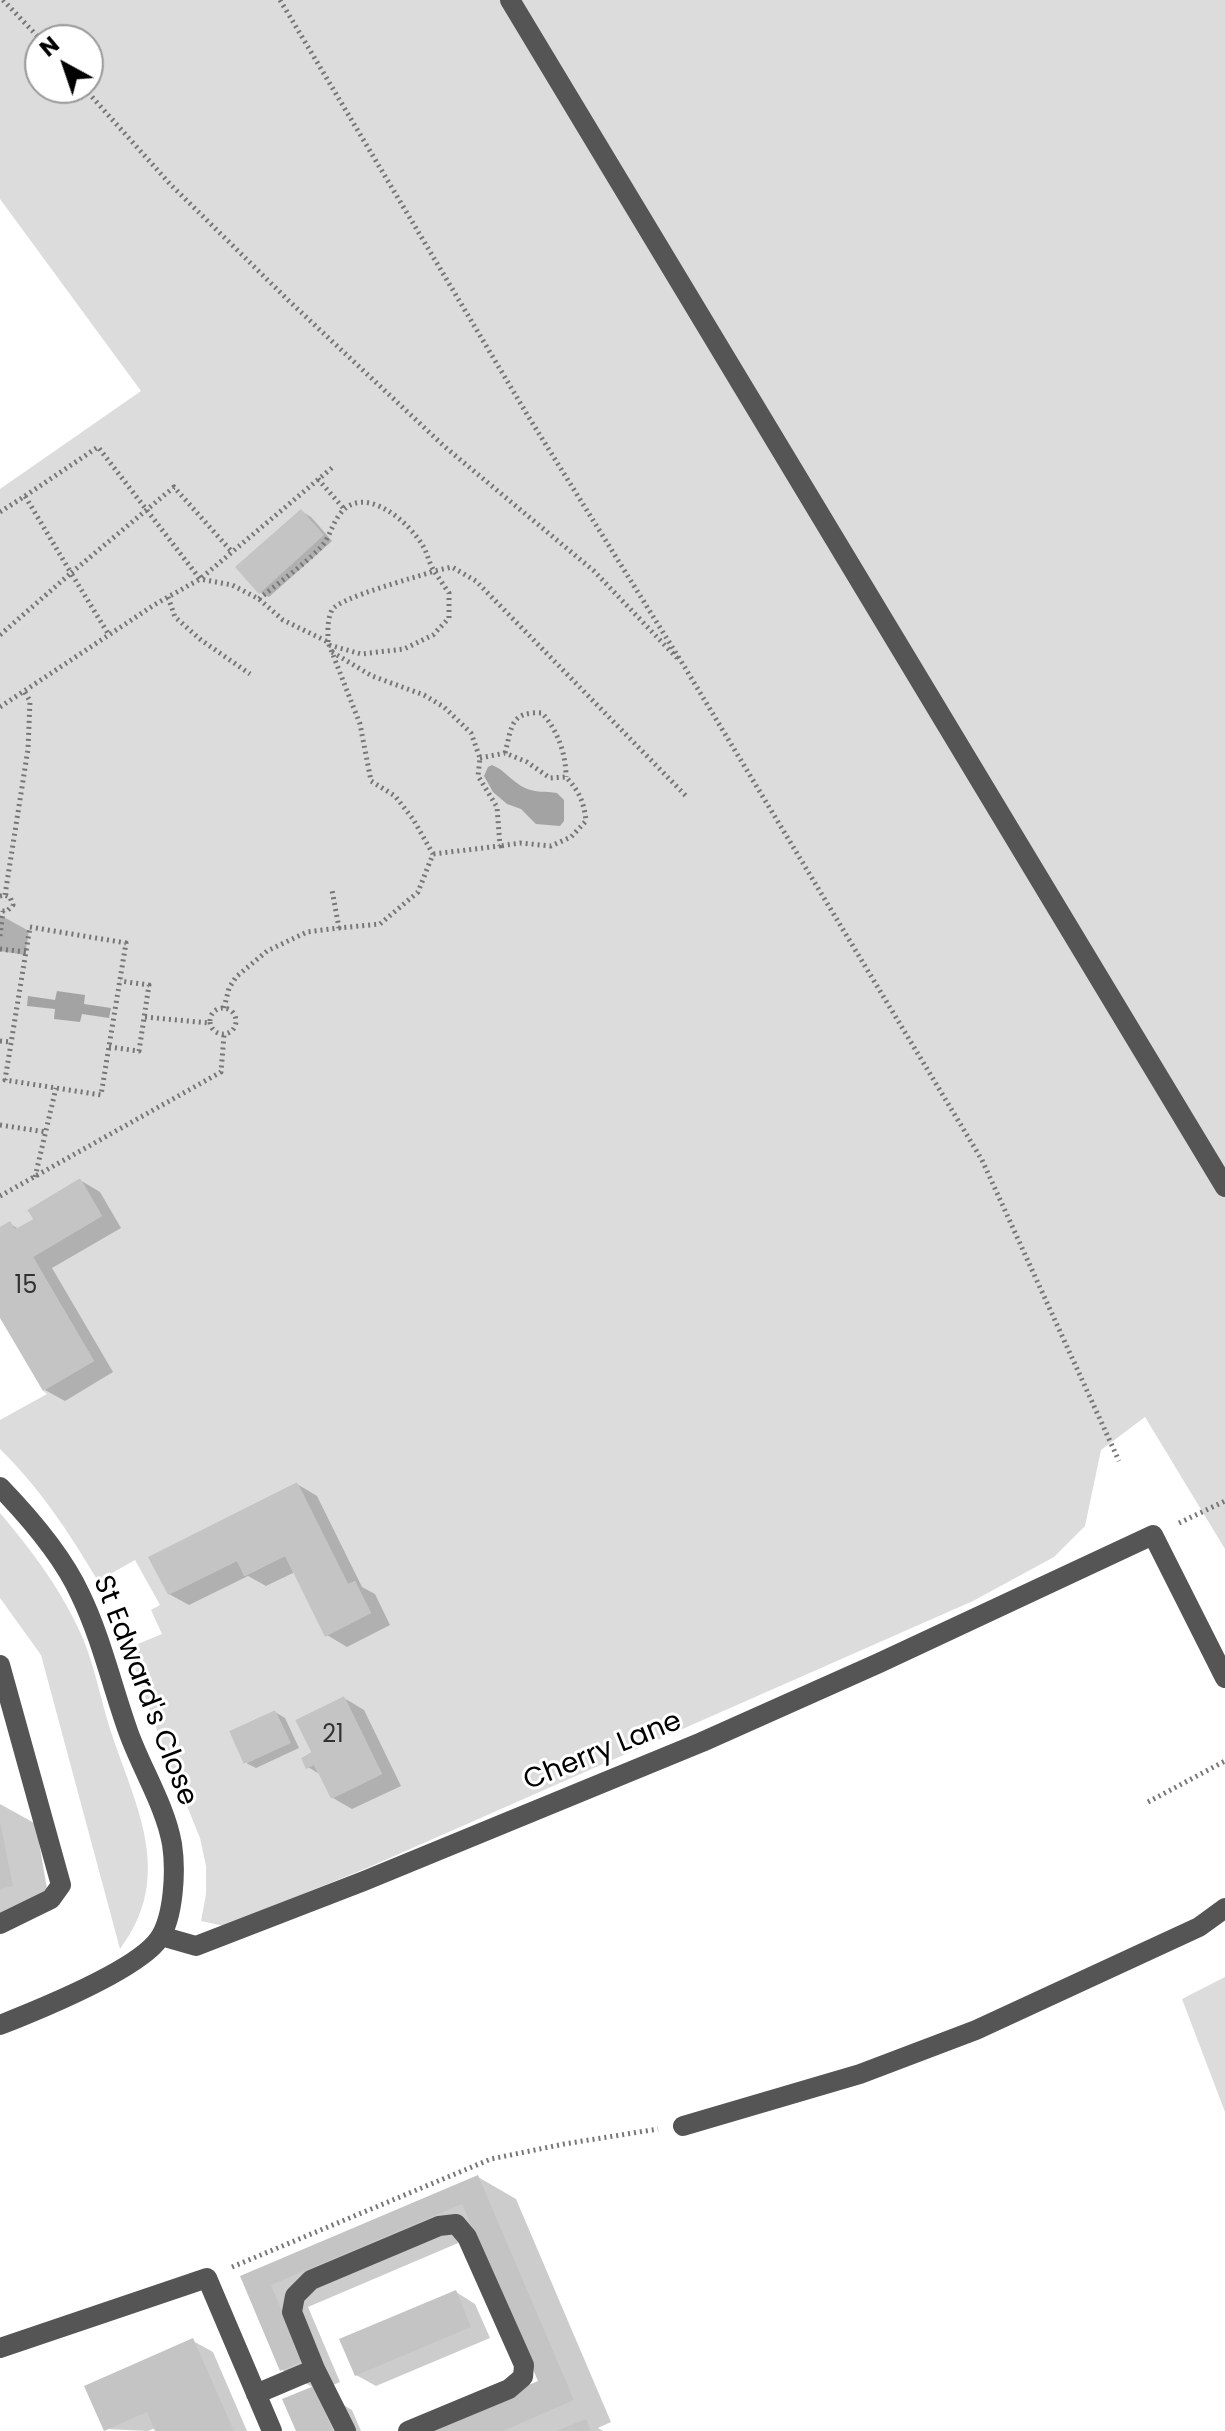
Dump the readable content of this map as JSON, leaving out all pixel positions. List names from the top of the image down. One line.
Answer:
{"streets":{"street":["St Edward's Close","Cherry Lane"]},"crossings":[["St Edward's Close","Cherry Lane"]],"house_numbers":["15","21"],"north":"top left"}
